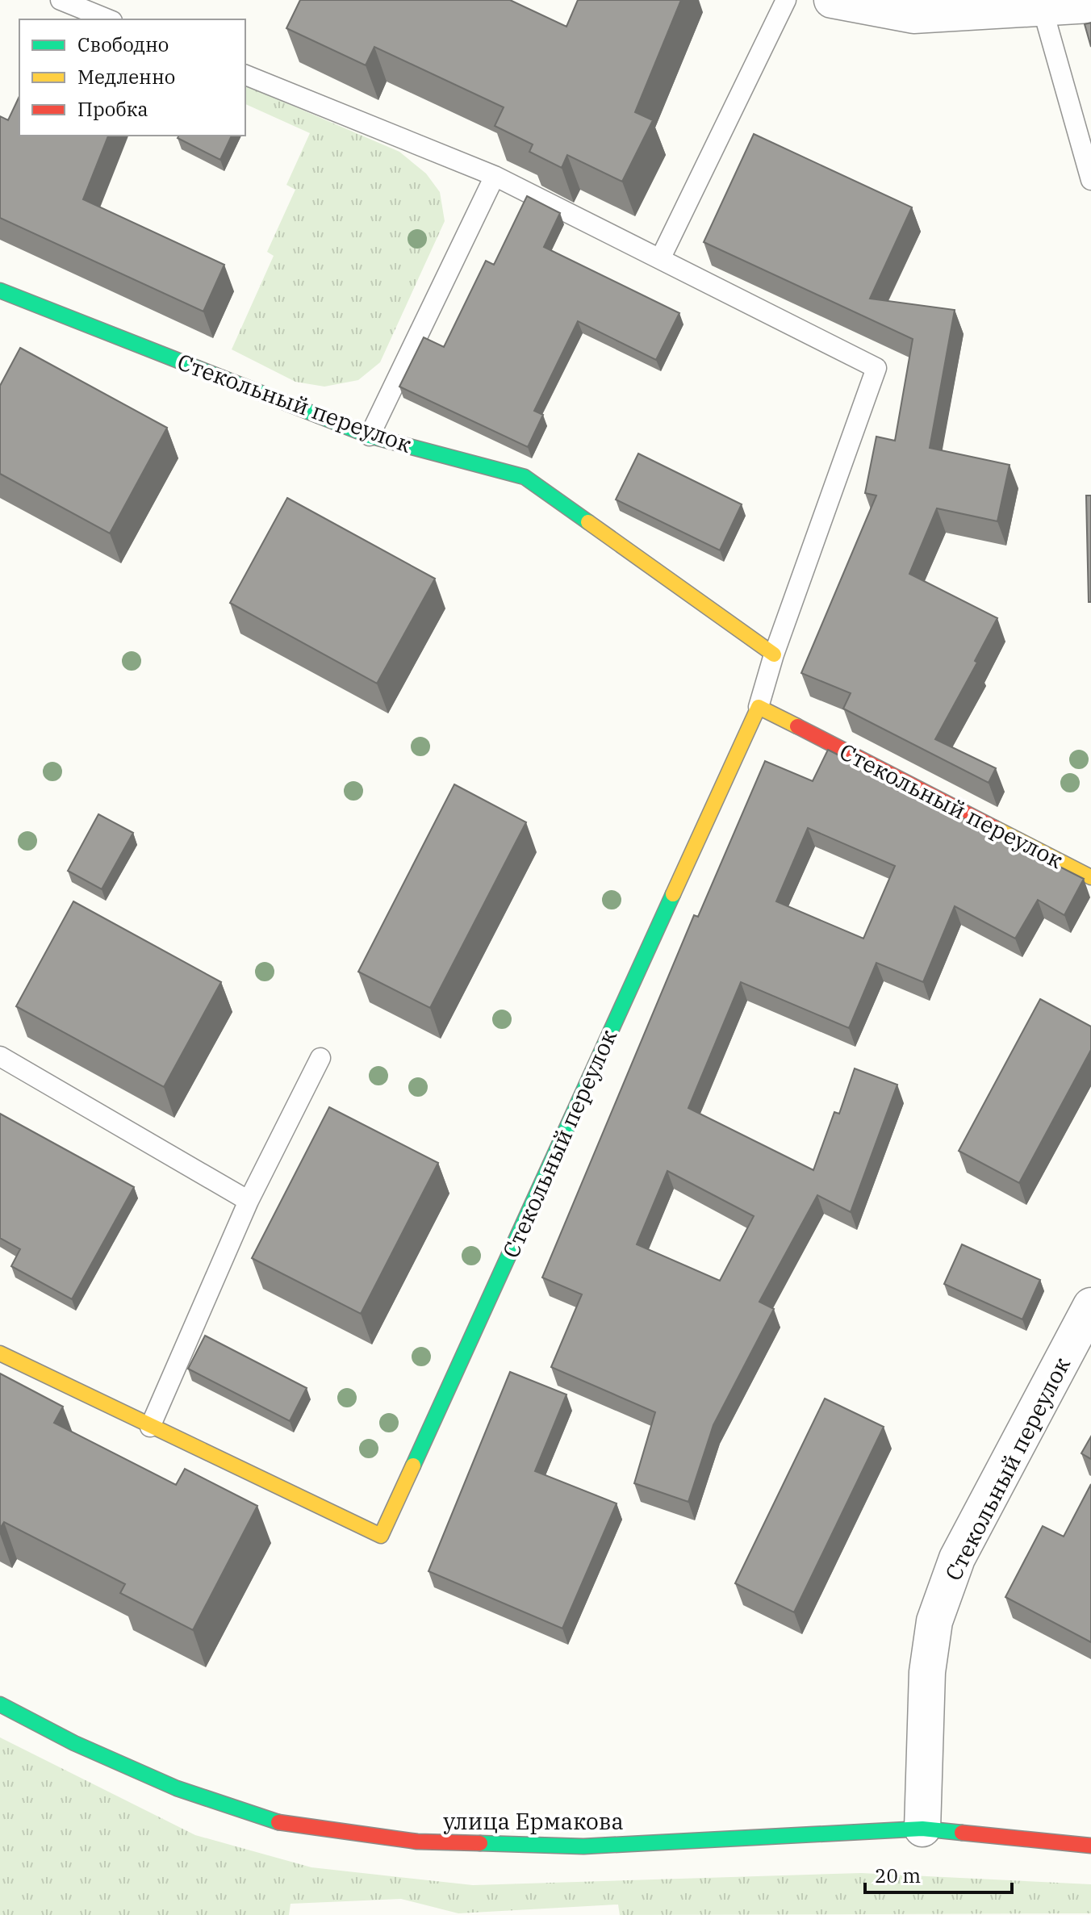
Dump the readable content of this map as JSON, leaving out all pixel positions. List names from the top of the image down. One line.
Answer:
{"streets":{"street":["Стекольный переулок","улица Ермакова"]},"crossings":[["Стекольный переулок","улица Ермакова"]],"legend":["Свободно","Медленно","Пробка"],"scale_bar":"20 m"}
